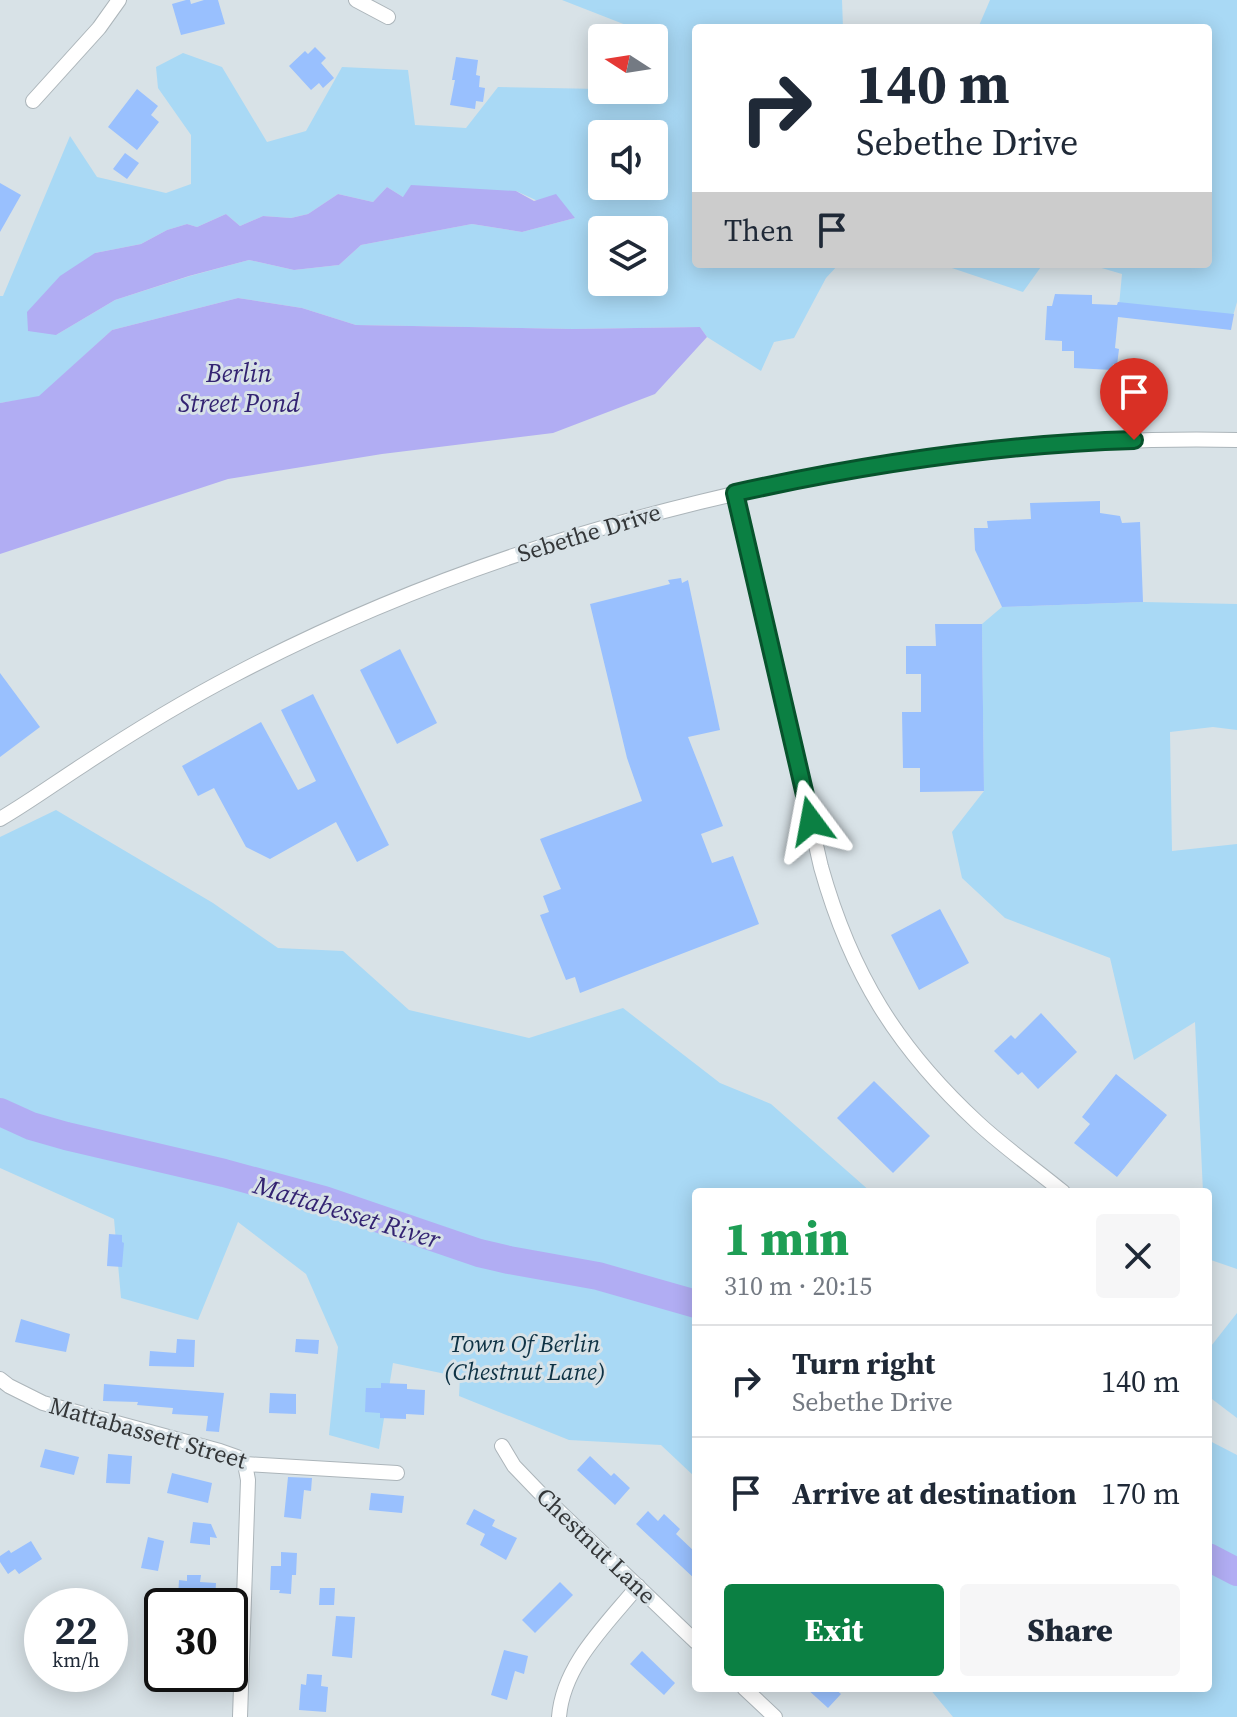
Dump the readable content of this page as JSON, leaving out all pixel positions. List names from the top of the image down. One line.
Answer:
{"streets":{"street":["Sebethe Drive","Mattabassett Street","Chestnut Lane"]},"water":["Berlin Street Pond","Mattabesset River"],"parks":["Town Of Berlin (Chestnut Lane)"],"north":"left","page":{"turn":["140 m","Sebethe Drive"],"then":"Then","heading":["1 min","310 m · 20:15"],"list":[{"name":"Turn right","note":"Sebethe Drive","value":"140 m"},{"name":"Arrive at destination","value":"170 m"}],"buttons":["Exit","Share"],"speed":"22 km/h","limit":"30"}}
